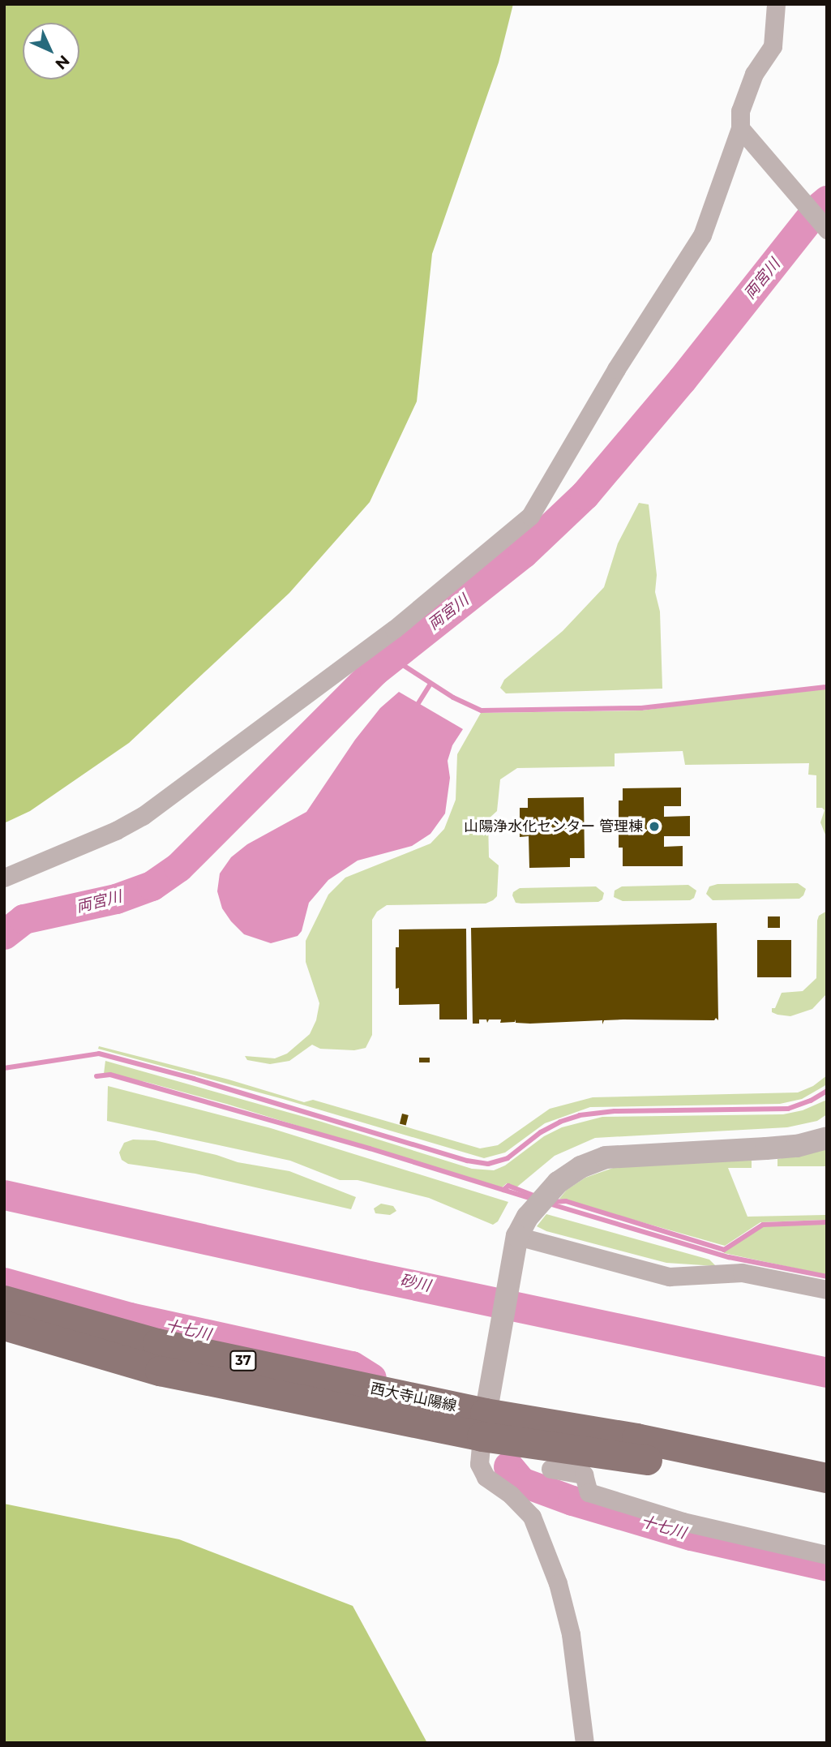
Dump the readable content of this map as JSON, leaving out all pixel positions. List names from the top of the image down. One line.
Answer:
{"streets":{"main road":["37","西大寺山陽線"]},"water":["両宮川","砂川","十七川"],"places":["山陽浄水化センター 管理棟"],"north":"bottom right"}
